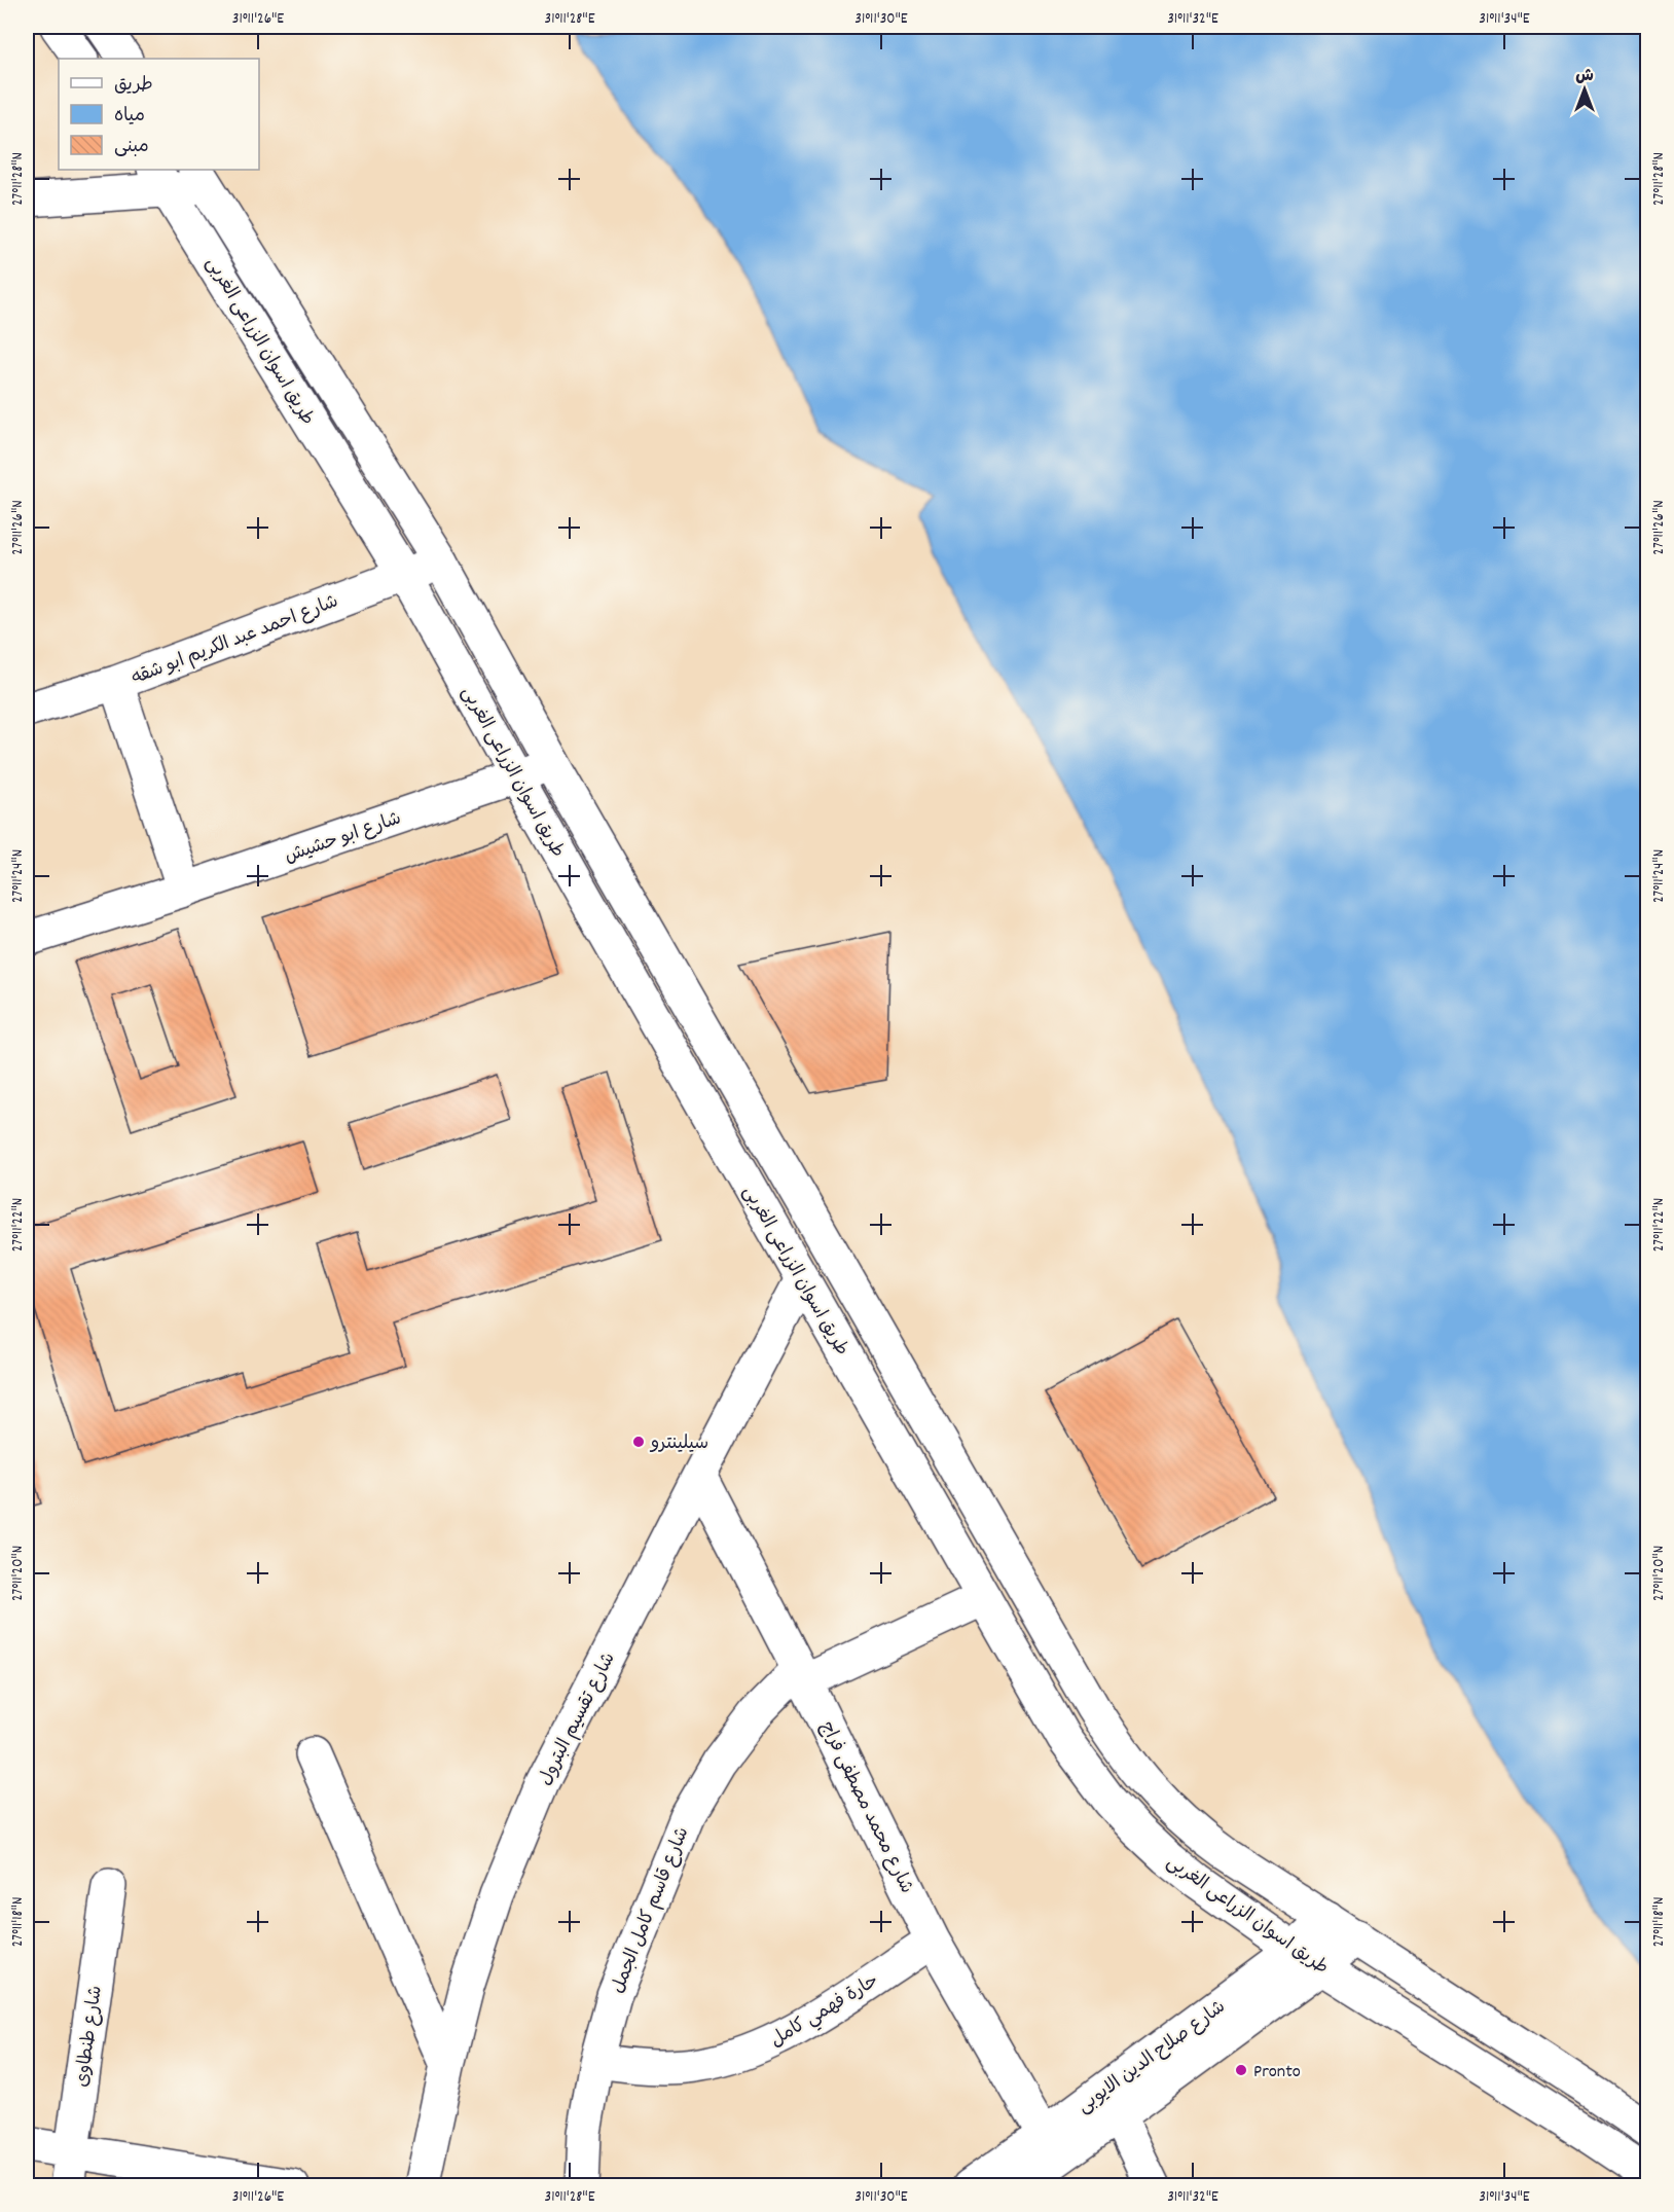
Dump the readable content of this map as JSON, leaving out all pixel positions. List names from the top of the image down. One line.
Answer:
{"streets":{"street":["طريق اسوان الزراعى الغربى","شارع احمد عبد الكريم ابو شقه","شارع ابو حشيش","شارع تقسيم البترول","شارع محمد مصطفى فراج","شارع قاسم كامل الجمل","حارة فهمي كامل","شارع طنطاوى","شارع صلاح الدين الايوبى"]},"crossings":[["طريق اسوان الزراعى الغربى","شارع احمد عبد الكريم ابو شقه"],["طريق اسوان الزراعى الغربى","شارع ابو حشيش"],["طريق اسوان الزراعى الغربى","شارع تقسيم البترول"],["طريق اسوان الزراعى الغربى","شارع صلاح الدين الايوبى"],["شارع تقسيم البترول","شارع محمد مصطفى فراج"],["شارع محمد مصطفى فراج","شارع قاسم كامل الجمل"],["شارع محمد مصطفى فراج","حارة فهمي كامل"],["شارع محمد مصطفى فراج","شارع صلاح الدين الايوبى"],["شارع قاسم كامل الجمل","حارة فهمي كامل"]],"places":["سيلينترو","Pronto"],"legend":["طريق","مياه","مبنى"],"north":"top","coordinates":["31°11'26\"E","31°11'28\"E","31°11'30\"E","31°11'32\"E","31°11'34\"E","27°11'28\"N","27°11'26\"N","27°11'24\"N","27°11'22\"N","27°11'20\"N","27°11'18\"N"]}
